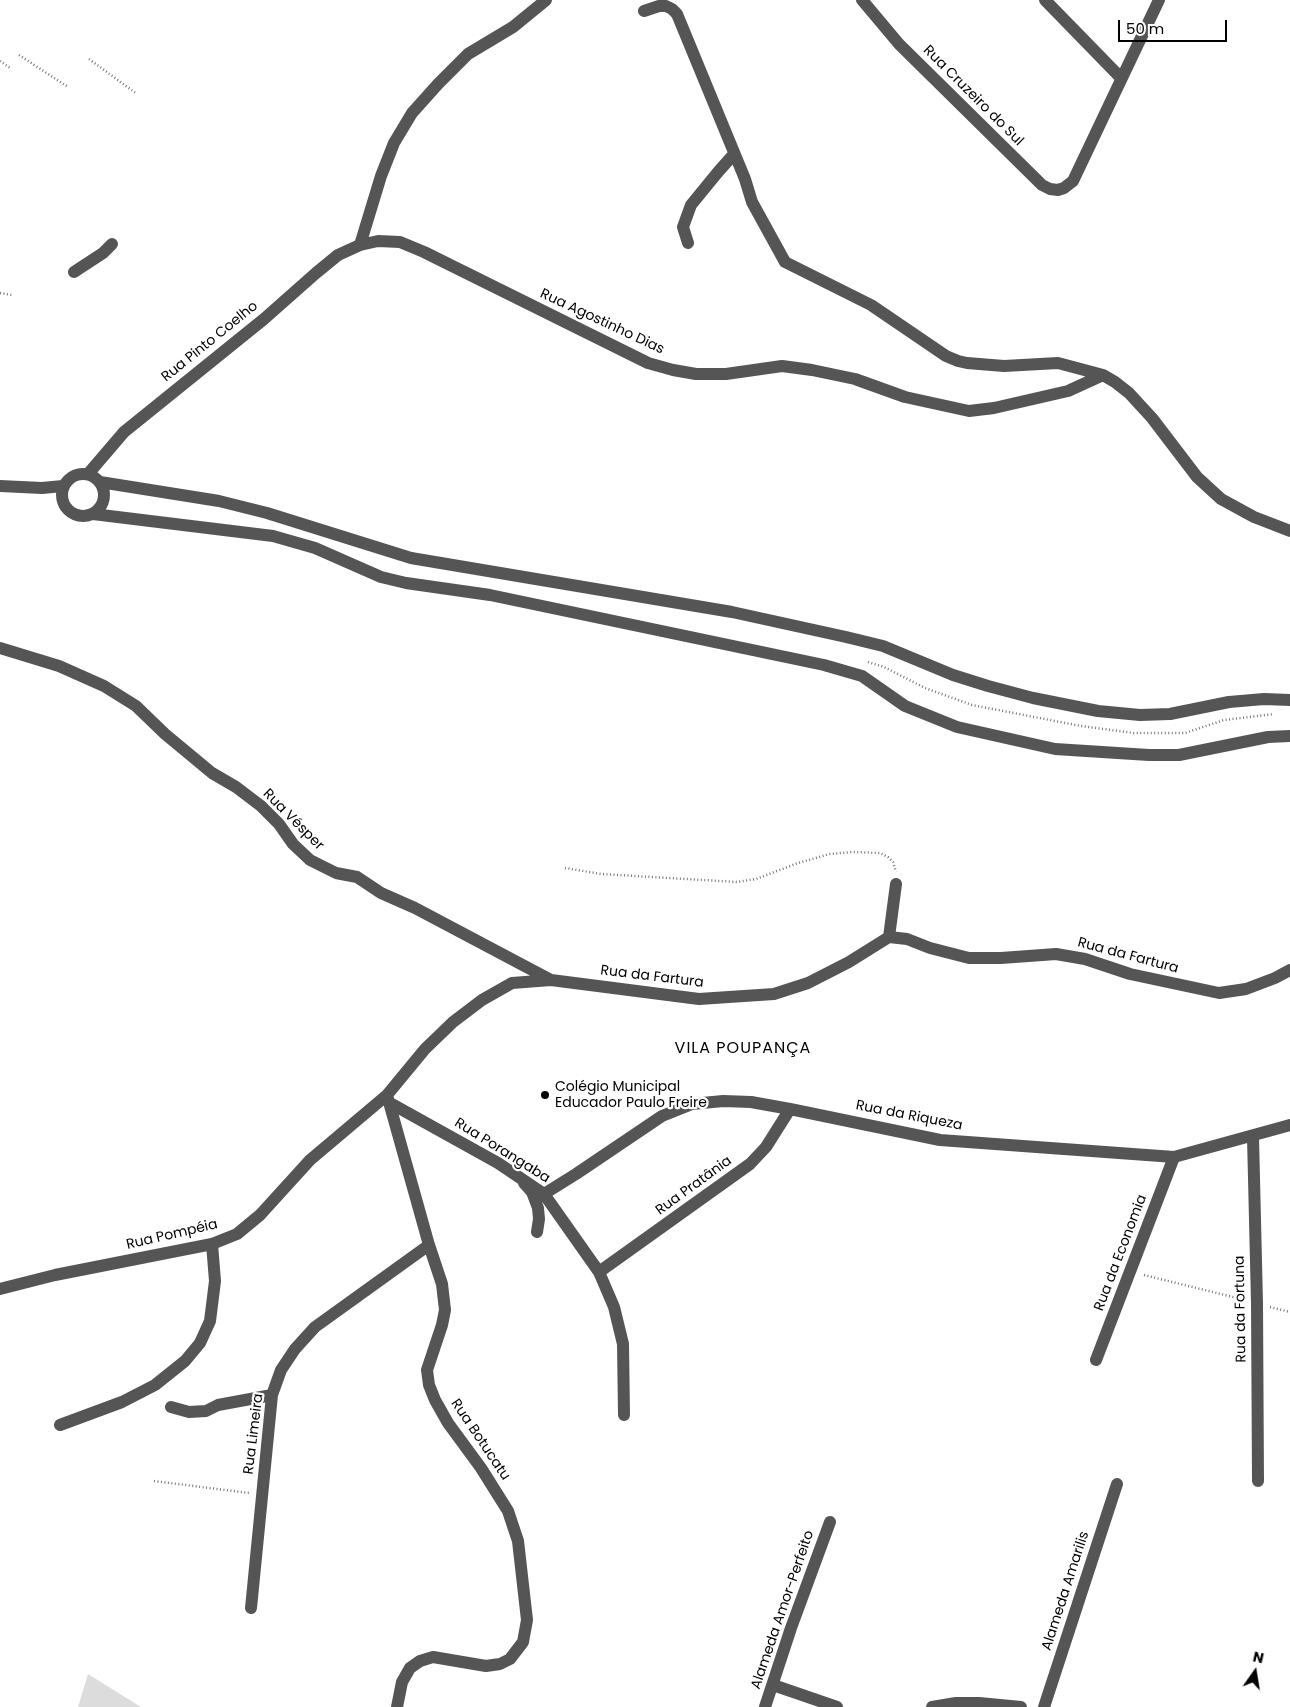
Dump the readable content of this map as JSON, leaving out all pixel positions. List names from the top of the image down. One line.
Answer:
{"streets":{"street":["Rua Cruzeiro do Sul","Rua Agostinho Dias","Rua Pinto Coelho","Rua Vésper","Rua da Fartura","Rua da Riqueza","Rua Porangaba","Rua Pratânia","Rua Pompéia","Rua da Economia","Rua da Fortuna","Rua Limeira","Rua Botucatu","Alameda Amarilis","Alameda Amor-Perfeito"]},"crossings":[["Rua Agostinho Dias","Rua Pinto Coelho"],["Rua Vésper","Rua da Fartura"],["Rua da Fartura","Rua Porangaba"],["Rua da Fartura","Rua Pompéia"],["Rua da Fartura","Rua Botucatu"],["Rua da Riqueza","Rua Porangaba"],["Rua da Riqueza","Rua Pratânia"],["Rua da Riqueza","Rua da Economia"],["Rua da Riqueza","Rua da Fortuna"],["Rua Porangaba","Rua Pratânia"],["Rua Porangaba","Rua Pompéia"],["Rua Porangaba","Rua Botucatu"],["Rua Pompéia","Rua Botucatu"],["Rua Limeira","Rua Botucatu"]],"districts":["VILA POUPANÇA"],"places":["Colégio Municipal Educador Paulo Freire"],"scale_bar":"50 m","north":"top"}
